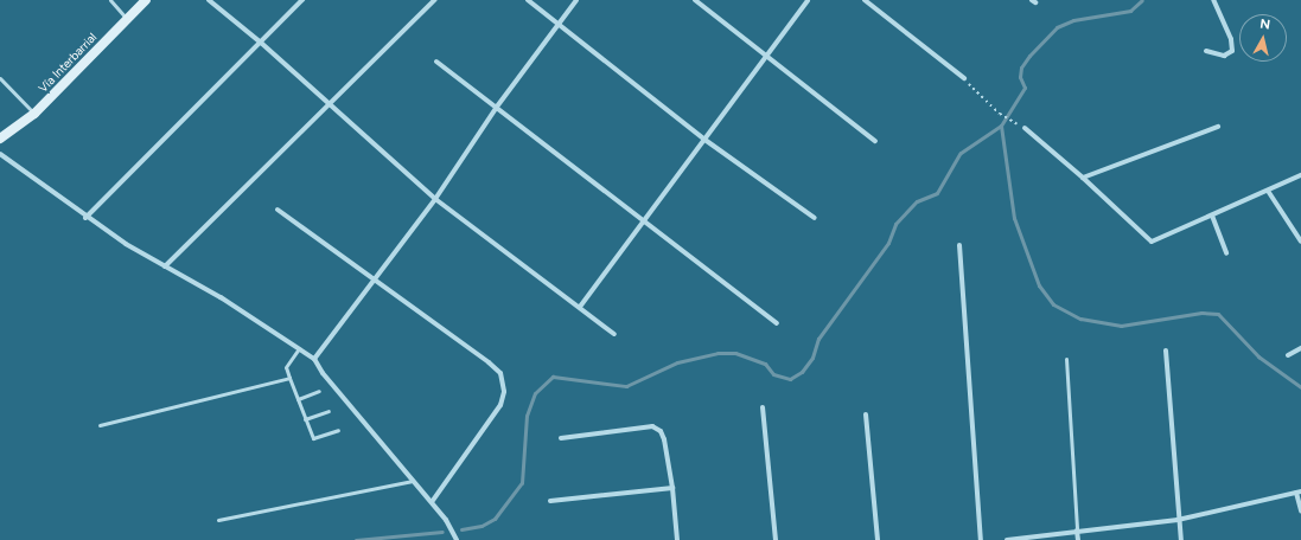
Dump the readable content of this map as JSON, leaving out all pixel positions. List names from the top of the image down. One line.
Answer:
{"streets":{"main road":["Vía Interbarrial"]},"north":"top"}
